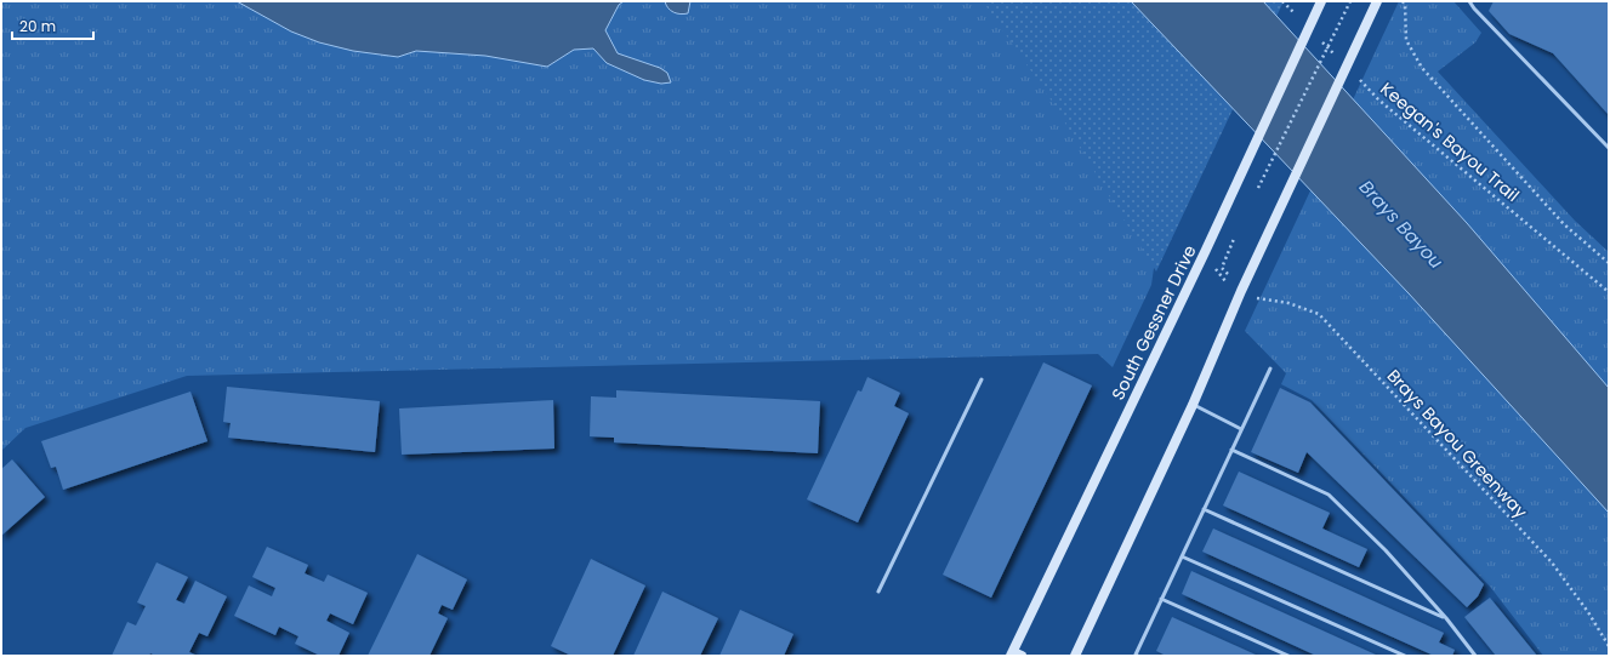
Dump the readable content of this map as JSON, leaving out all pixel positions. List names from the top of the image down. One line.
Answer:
{"streets":{"main road":["South Gessner Drive"],"path":["Keegan's Bayou Trail","Brays Bayou Greenway"]},"water":["Brays Bayou"],"scale_bar":"20 m"}
